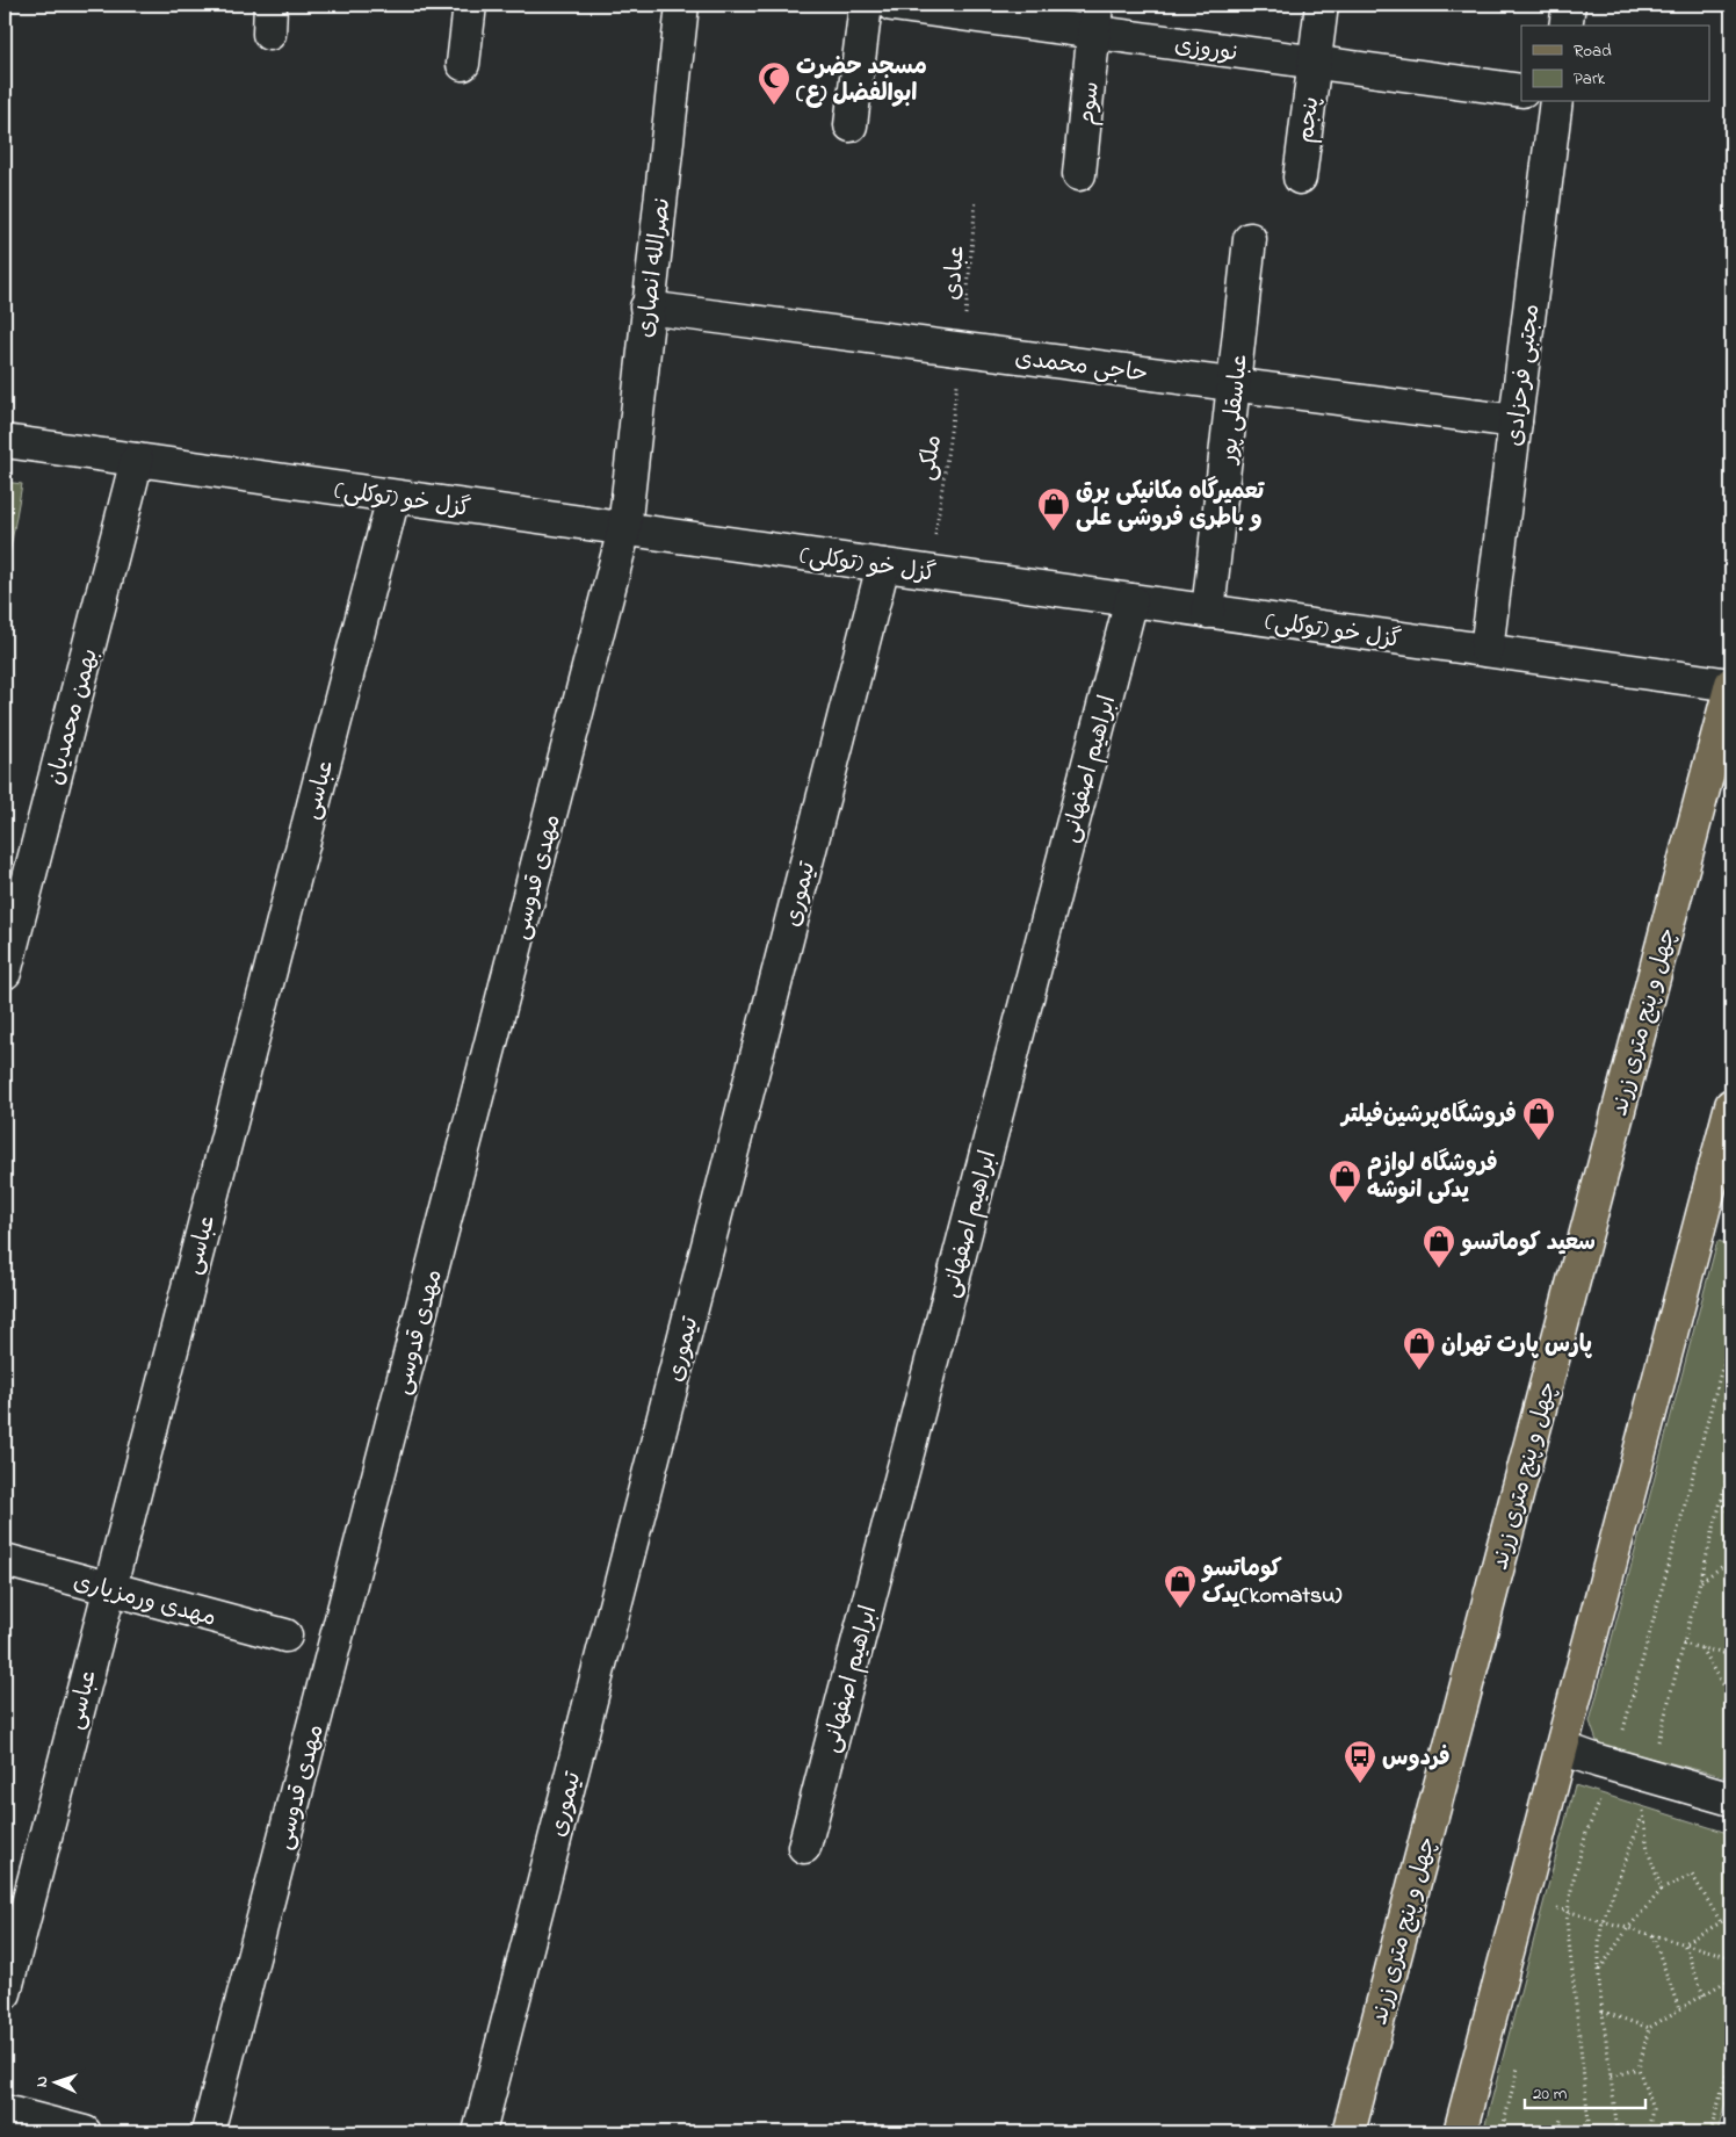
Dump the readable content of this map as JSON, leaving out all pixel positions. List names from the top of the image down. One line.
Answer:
{"streets":{"main road":["چهل و پنج متری زرند"],"street":["نوروزی","سوم","پنجم","نصرالله انصاری","حاجی محمدی","مجتبی فرحزادی","عباسقلی پور","گزل خو (توکلی)","بهمن محمدیان","ابراهیم اصفهانی","عباسی","مهدی قدوسی","تیموری","مهدی ورمزیاری"],"path":["عبادی","ملکی"]},"crossings":[["نوروزی","سوم"],["نوروزی","پنجم"],["نصرالله انصاری","حاجی محمدی"],["نصرالله انصاری","گزل خو (توکلی)"],["نصرالله انصاری","مهدی قدوسی"],["عبادی","حاجی محمدی"],["عبادی","ملکی"],["حاجی محمدی","مجتبی فرحزادی"],["حاجی محمدی","عباسقلی پور"],["حاجی محمدی","ملکی"],["مجتبی فرحزادی","گزل خو (توکلی)"],["عباسقلی پور","گزل خو (توکلی)"],["ملکی","گزل خو (توکلی)"],["گزل خو (توکلی)","بهمن محمدیان"],["گزل خو (توکلی)","ابراهیم اصفهانی"],["گزل خو (توکلی)","عباسی"],["گزل خو (توکلی)","مهدی قدوسی"],["گزل خو (توکلی)","تیموری"],["گزل خو (توکلی)","چهل و پنج متری زرند"],["عباسی","مهدی ورمزیاری"]],"places":{"mosque":["مسجد حضرت ابوالفضل (ع)"],"shop":["تعمیرگاه مکانیکی برق و باطری فروشی علی","فروشگاه‌پرشین‌فیلتر","فروشگاه لوازم یدکی انوشه","سعید کوماتسو","پارس پارت تهران","کوماتسو یدک(komatsu)"],"bus stop":["فردوس"]},"legend":["Road","Park"],"scale_bar":"20 m","north":"left"}
